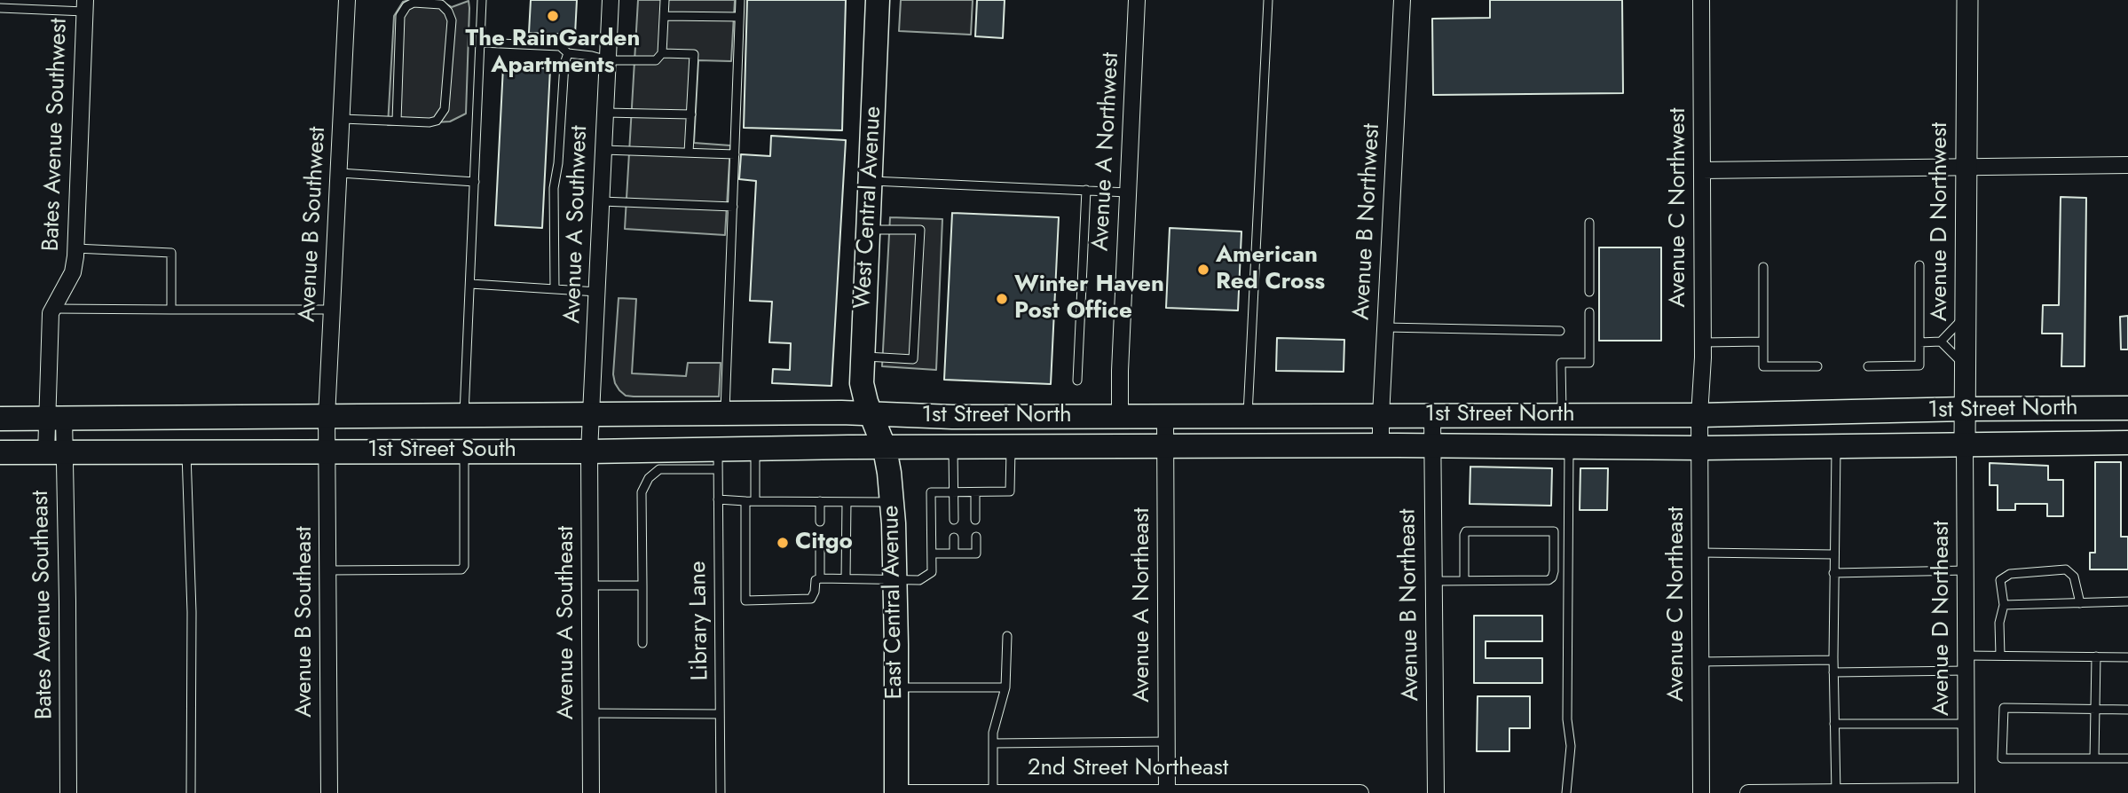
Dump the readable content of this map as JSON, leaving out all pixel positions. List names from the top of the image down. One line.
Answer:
{"streets":{"main road":["West Central Avenue","1st Street North","1st Street South","East Central Avenue"],"street":["Bates Avenue Southwest","Avenue A Northwest","Avenue C Northwest","Avenue B Northwest","Avenue D Northwest","Avenue B Southwest","Avenue A Southwest","Avenue C Northeast","Bates Avenue Southeast","Avenue A Northeast","Avenue B Northeast","Avenue D Northeast","Avenue B Southeast","Avenue A Southeast","2nd Street Northeast"],"lane":["Library Lane"]},"crossings":[["Bates Avenue Southwest","1st Street South"],["Bates Avenue Southwest","Bates Avenue Southeast"],["Avenue A Northwest","1st Street North"],["West Central Avenue","1st Street North"],["West Central Avenue","1st Street South"],["West Central Avenue","East Central Avenue"],["Avenue C Northwest","1st Street North"],["Avenue C Northwest","Avenue C Northeast"],["Avenue B Northwest","1st Street North"],["Avenue D Northwest","1st Street North"],["Avenue D Northwest","Avenue D Northeast"],["Avenue B Southwest","1st Street South"],["Avenue B Southwest","Avenue B Southeast"],["Avenue A Southwest","1st Street South"],["Avenue A Southwest","Avenue A Southeast"],["1st Street North","1st Street South"],["1st Street North","East Central Avenue"],["1st Street North","Avenue C Northeast"],["1st Street North","Avenue A Northeast"],["1st Street North","Avenue B Northeast"],["1st Street North","Avenue D Northeast"],["1st Street South","East Central Avenue"],["1st Street South","Bates Avenue Southeast"],["1st Street South","Library Lane"],["1st Street South","Avenue B Southeast"],["1st Street South","Avenue A Southeast"],["East Central Avenue","2nd Street Northeast"],["Avenue A Northeast","2nd Street Northeast"]],"places":["The RainGarden Apartments","American Red Cross","Winter Haven Post Office","Citgo"]}
